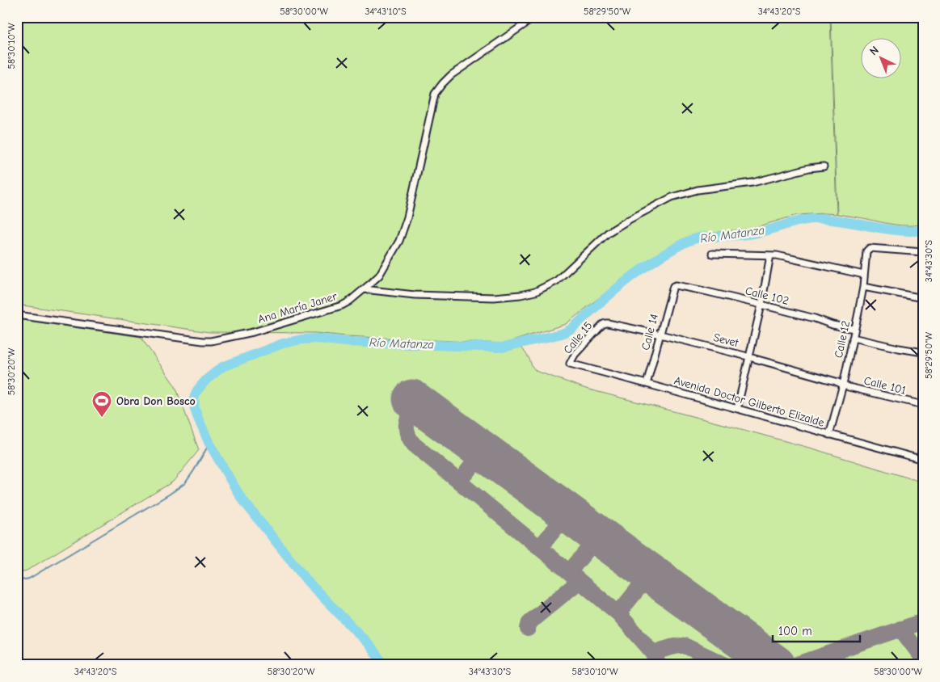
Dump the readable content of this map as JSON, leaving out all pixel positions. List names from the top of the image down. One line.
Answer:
{"streets":{"street":["Calle 102","Ana María Janer","Calle 14","Calle 15","Calle 12","Sevet","Calle 101","Avenida Doctor Gilberto Elizalde"]},"crossings":[["Calle 102","Calle 14"],["Calle 102","Calle 12"],["Calle 14","Sevet"],["Calle 14","Avenida Doctor Gilberto Elizalde"],["Calle 15","Sevet"],["Calle 15","Avenida Doctor Gilberto Elizalde"],["Calle 12","Sevet"],["Calle 12","Calle 101"],["Calle 12","Avenida Doctor Gilberto Elizalde"],["Sevet","Calle 101"]],"water":["Río Matanza"],"places":{"sports":["Obra Don Bosco"]},"scale_bar":"100 m","north":"top left","coordinates":["58°30'00\"W","34°43'10\"S","58°29'50\"W","34°43'20\"S","58°30'10\"W","34°43'30\"S","58°30'20\"W"]}
